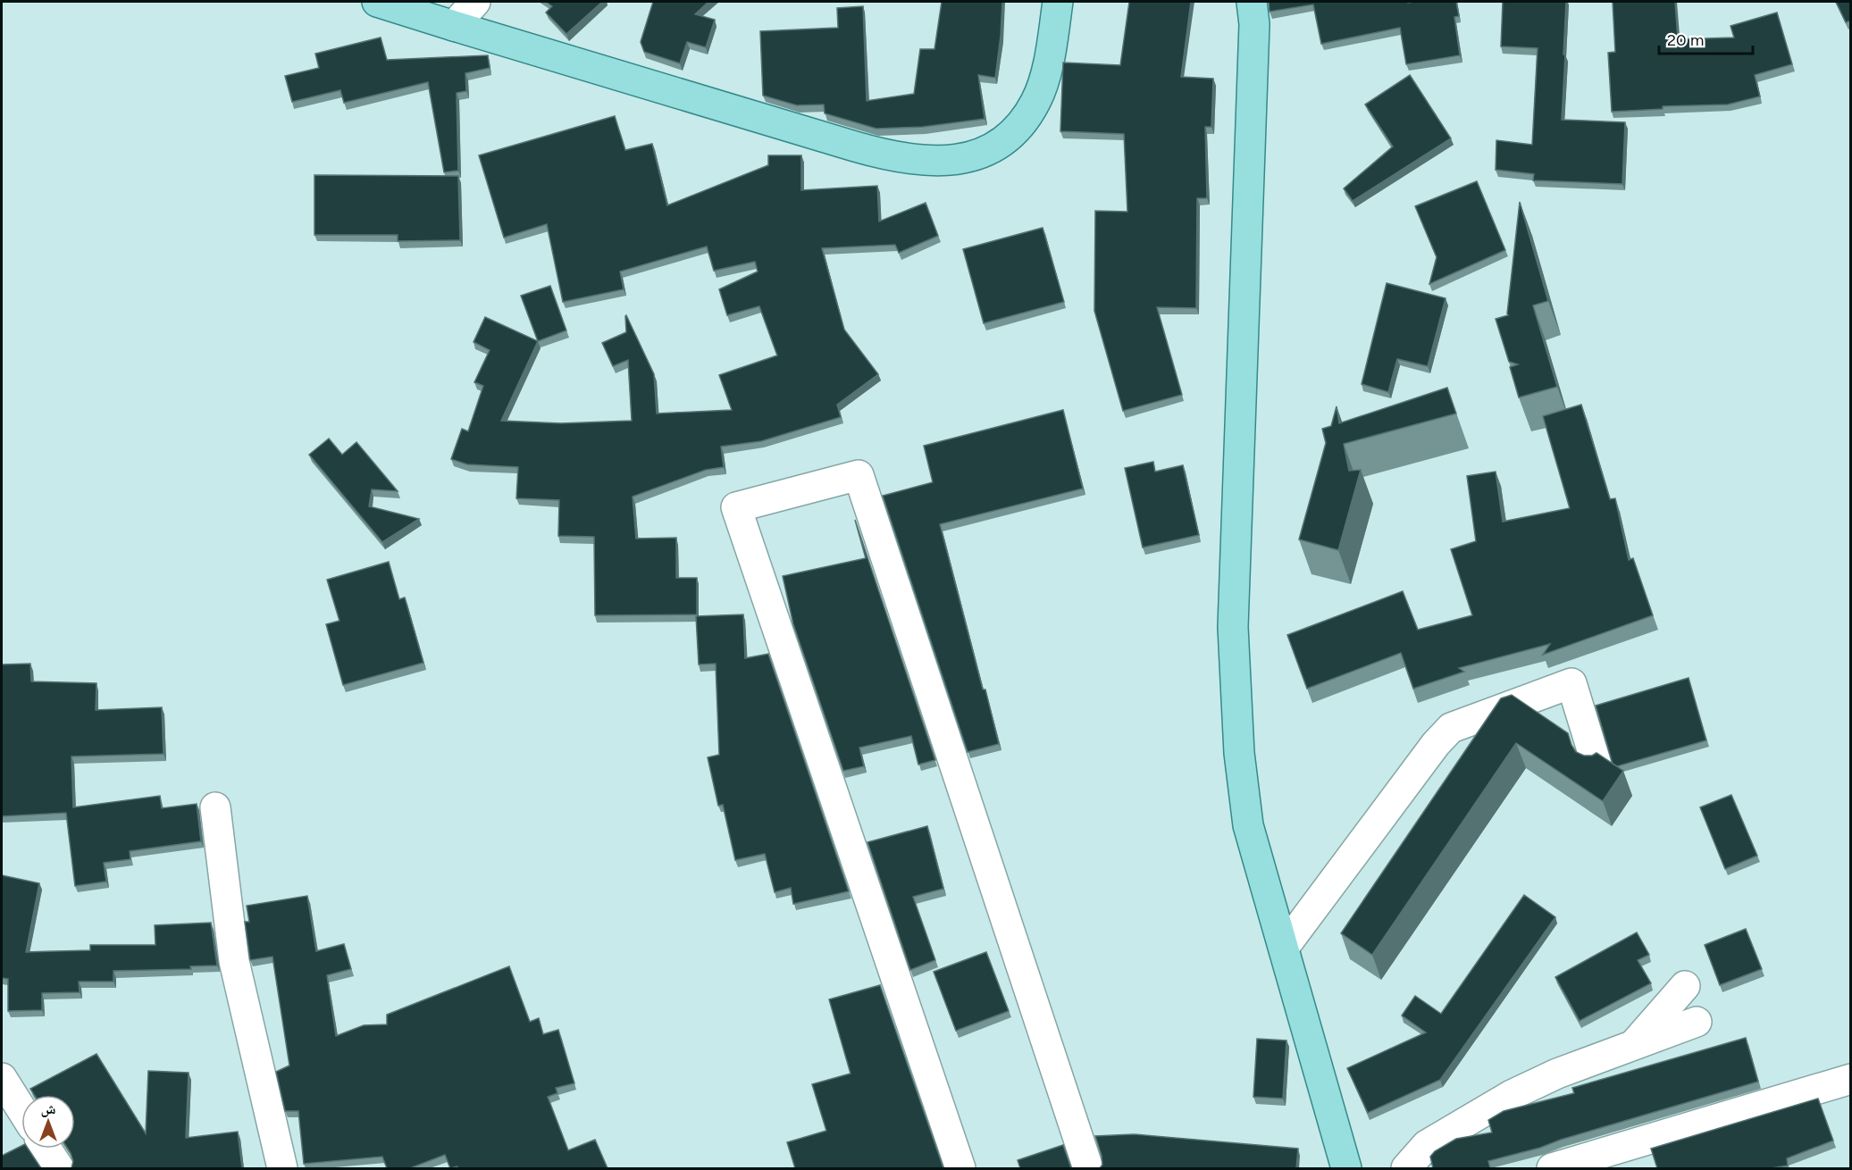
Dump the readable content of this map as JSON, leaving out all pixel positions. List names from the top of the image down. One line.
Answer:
{"scale_bar":"20 m","north":"top"}
